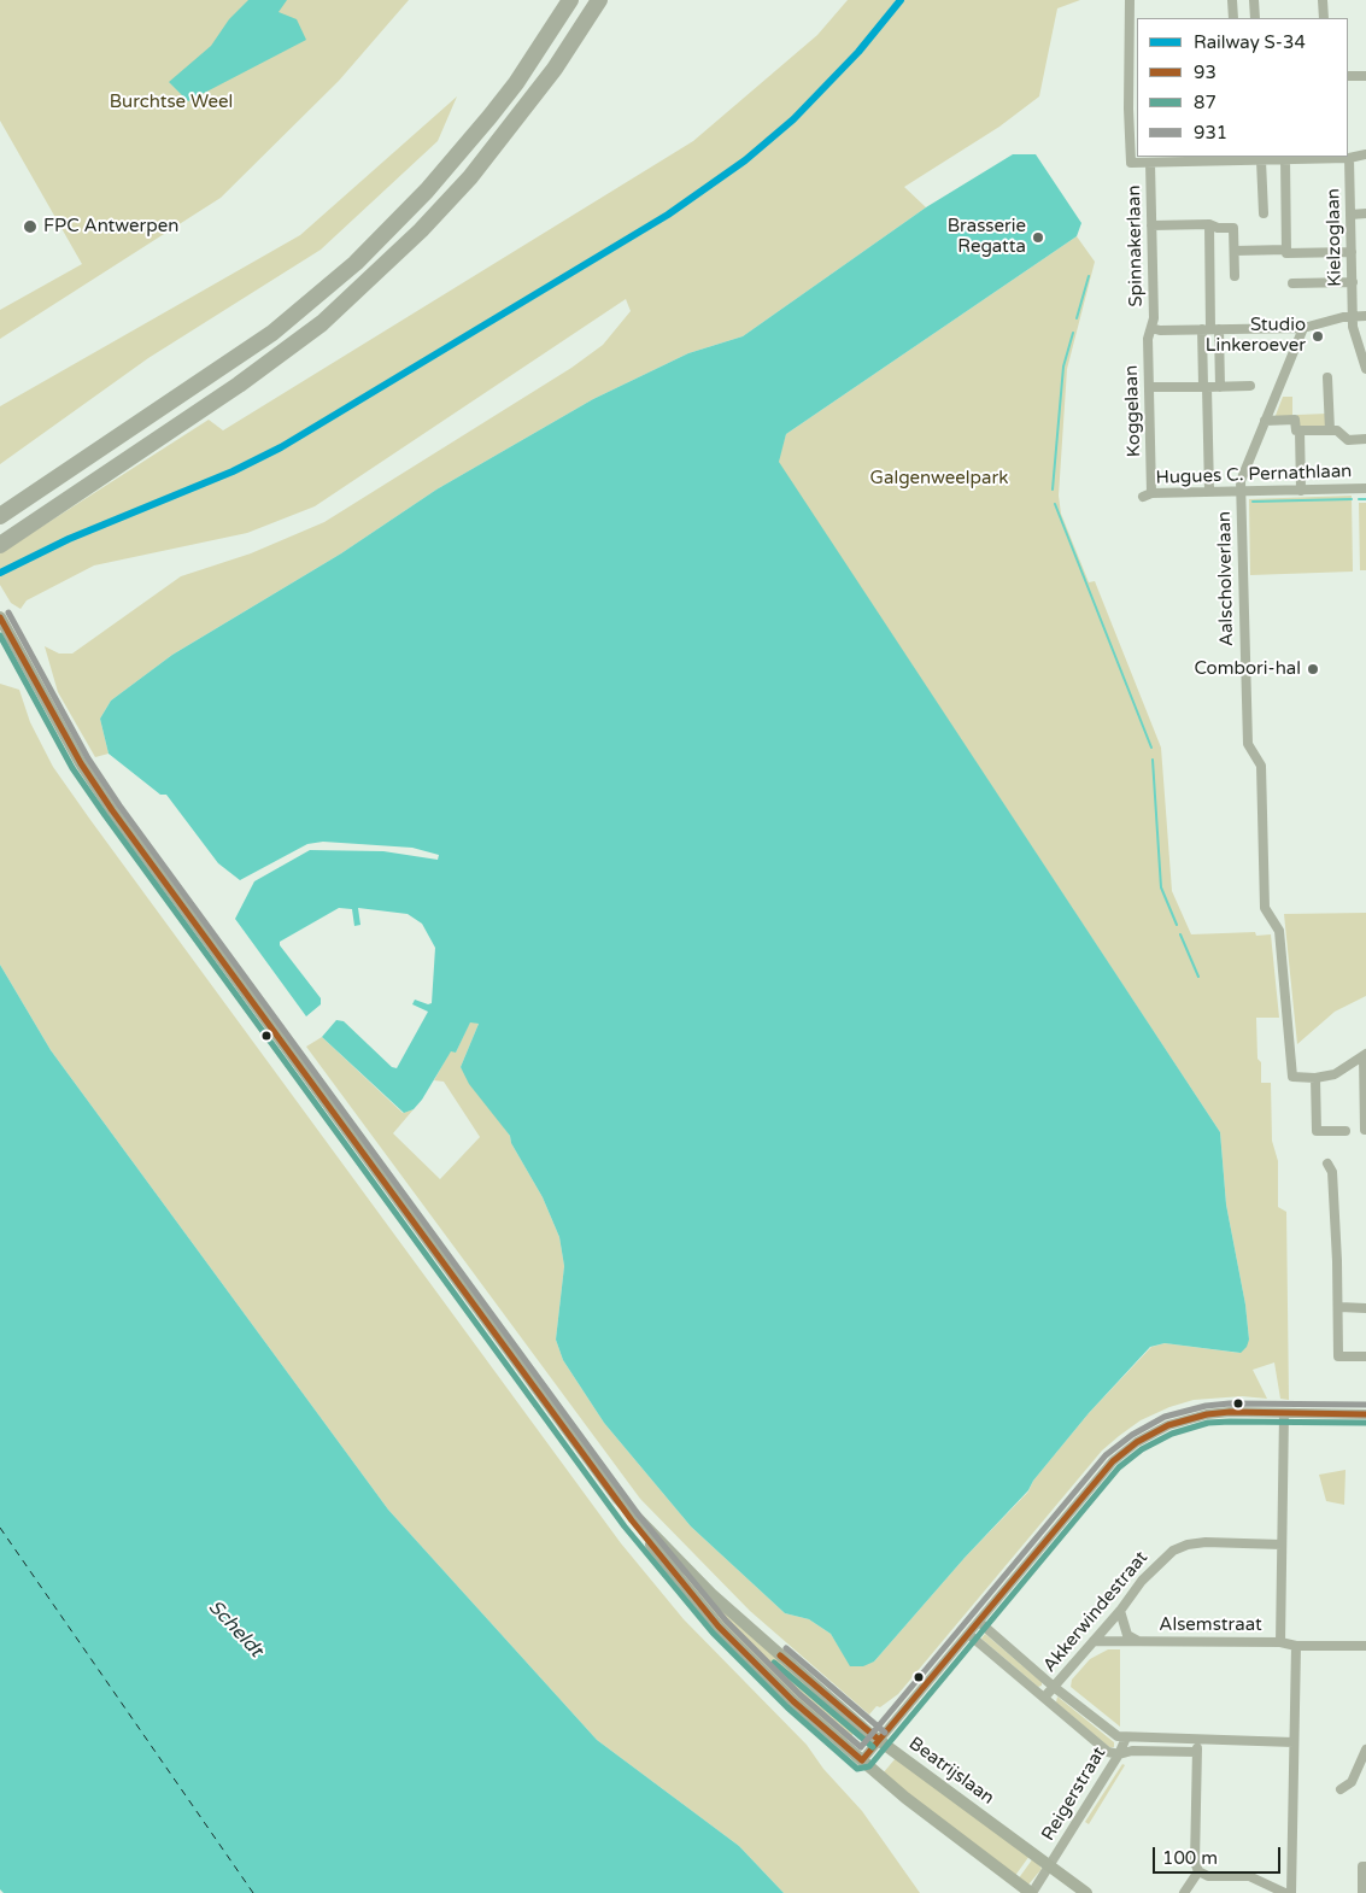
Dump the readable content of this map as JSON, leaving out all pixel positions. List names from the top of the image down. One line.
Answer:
{"streets":{"street":["Kielzoglaan","Spinnakerlaan","Koggelaan","Hugues C. Pernathlaan","Aalscholverlaan","Akkerwindestraat","Alsemstraat","Beatrijslaan","Reigerstraat"]},"crossings":[["Spinnakerlaan","Koggelaan"],["Koggelaan","Hugues C. Pernathlaan"],["Hugues C. Pernathlaan","Aalscholverlaan"],["Akkerwindestraat","Alsemstraat"],["Beatrijslaan","Reigerstraat"]],"water":["Scheldt"],"parks":["Burchtse Weel","Galgenweelpark"],"places":["FPC Antwerpen","Brasserie Regatta","Studio Linkeroever","Combori-hal"],"lines":["rail line S-34","transit line 931","transit line 93","transit line 87"],"legend":["Railway S-34","93","87","931"],"scale_bar":"100 m"}
